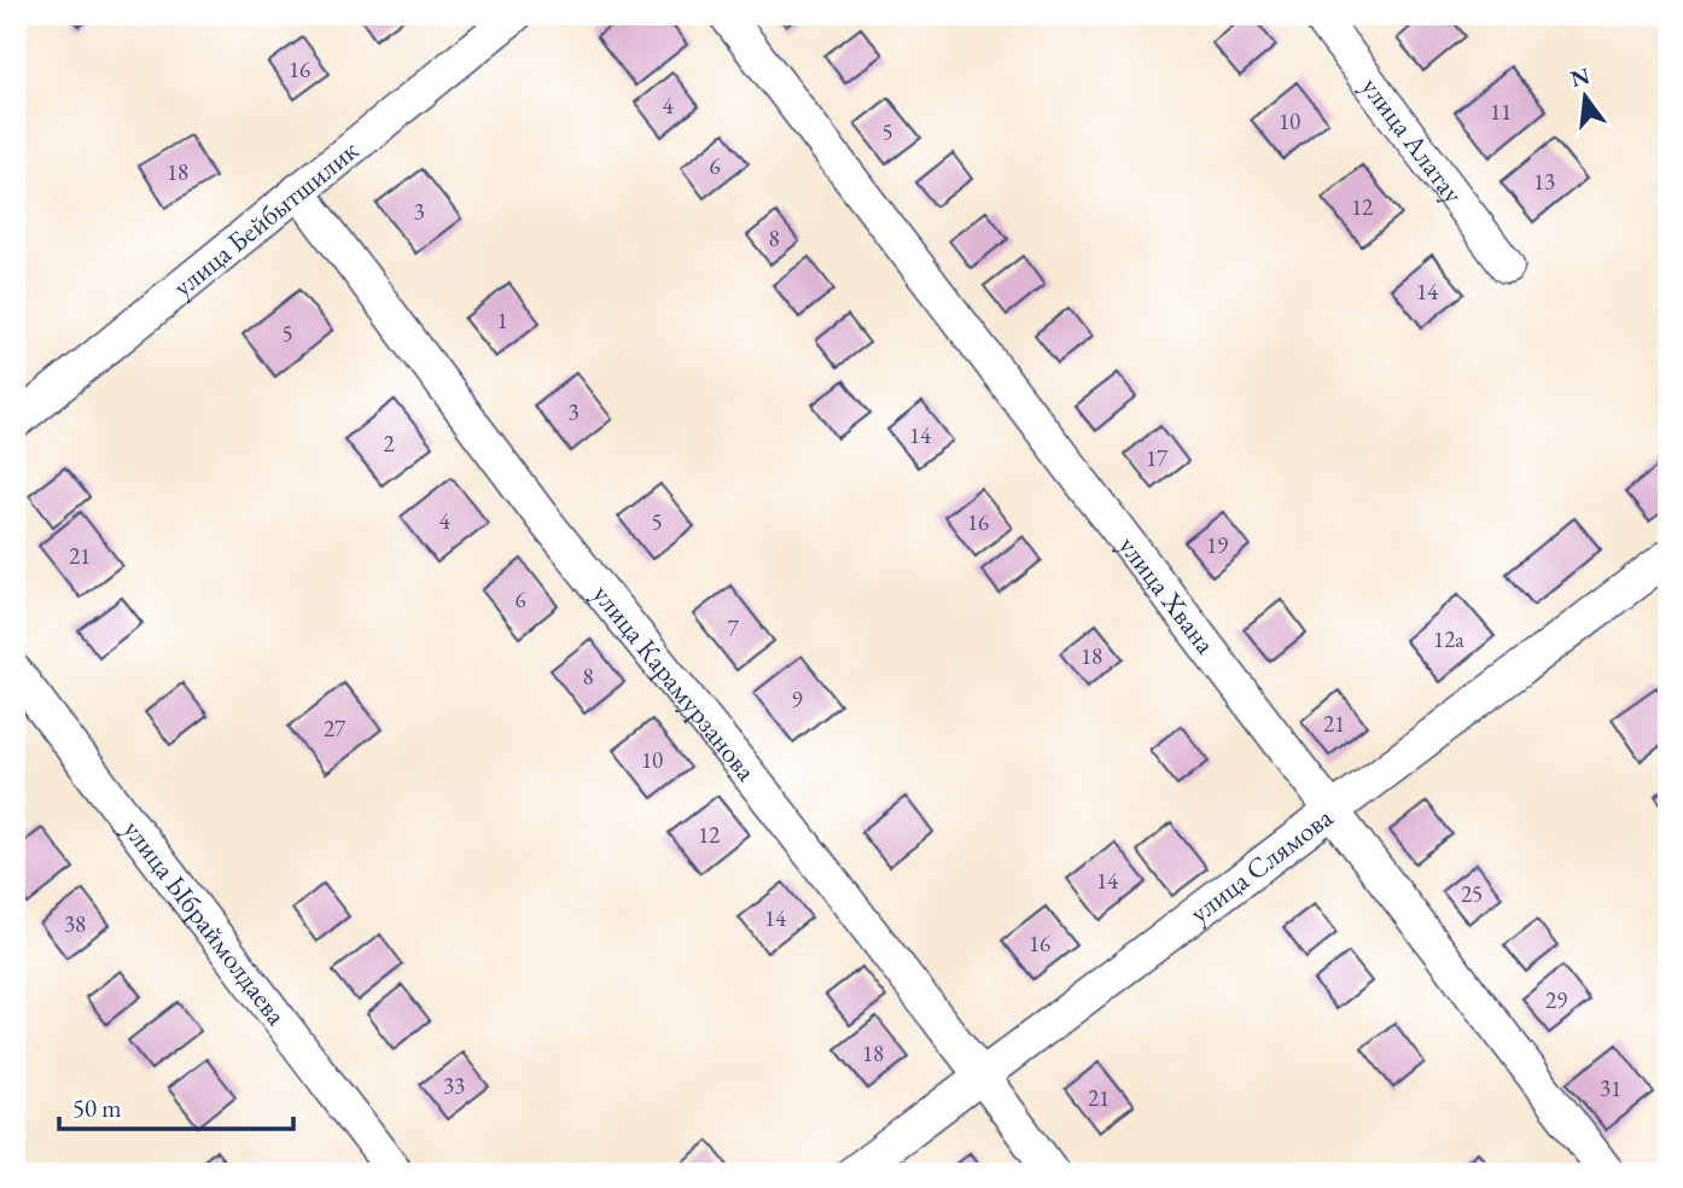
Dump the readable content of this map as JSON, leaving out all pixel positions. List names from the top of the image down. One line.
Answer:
{"streets":{"street":["улица Алатау","улица Бейбытшилик","улица Хвана","улица Карамурзанова","улица Слямова","улица Ыбраймолдаева"]},"crossings":[["улица Бейбытшилик","улица Карамурзанова"],["улица Хвана","улица Слямова"],["улица Карамурзанова","улица Слямова"]],"house_numbers":["16","4","11","10","5","6","18","13","12","3","8","14","1","5","3","14","2","17","4","5","16","19","21","6","7","12а","18","8","9","21","27","10","12","14","25","14","38","16","29","18","33","31","21"],"scale_bar":"50 m","north":"top"}
